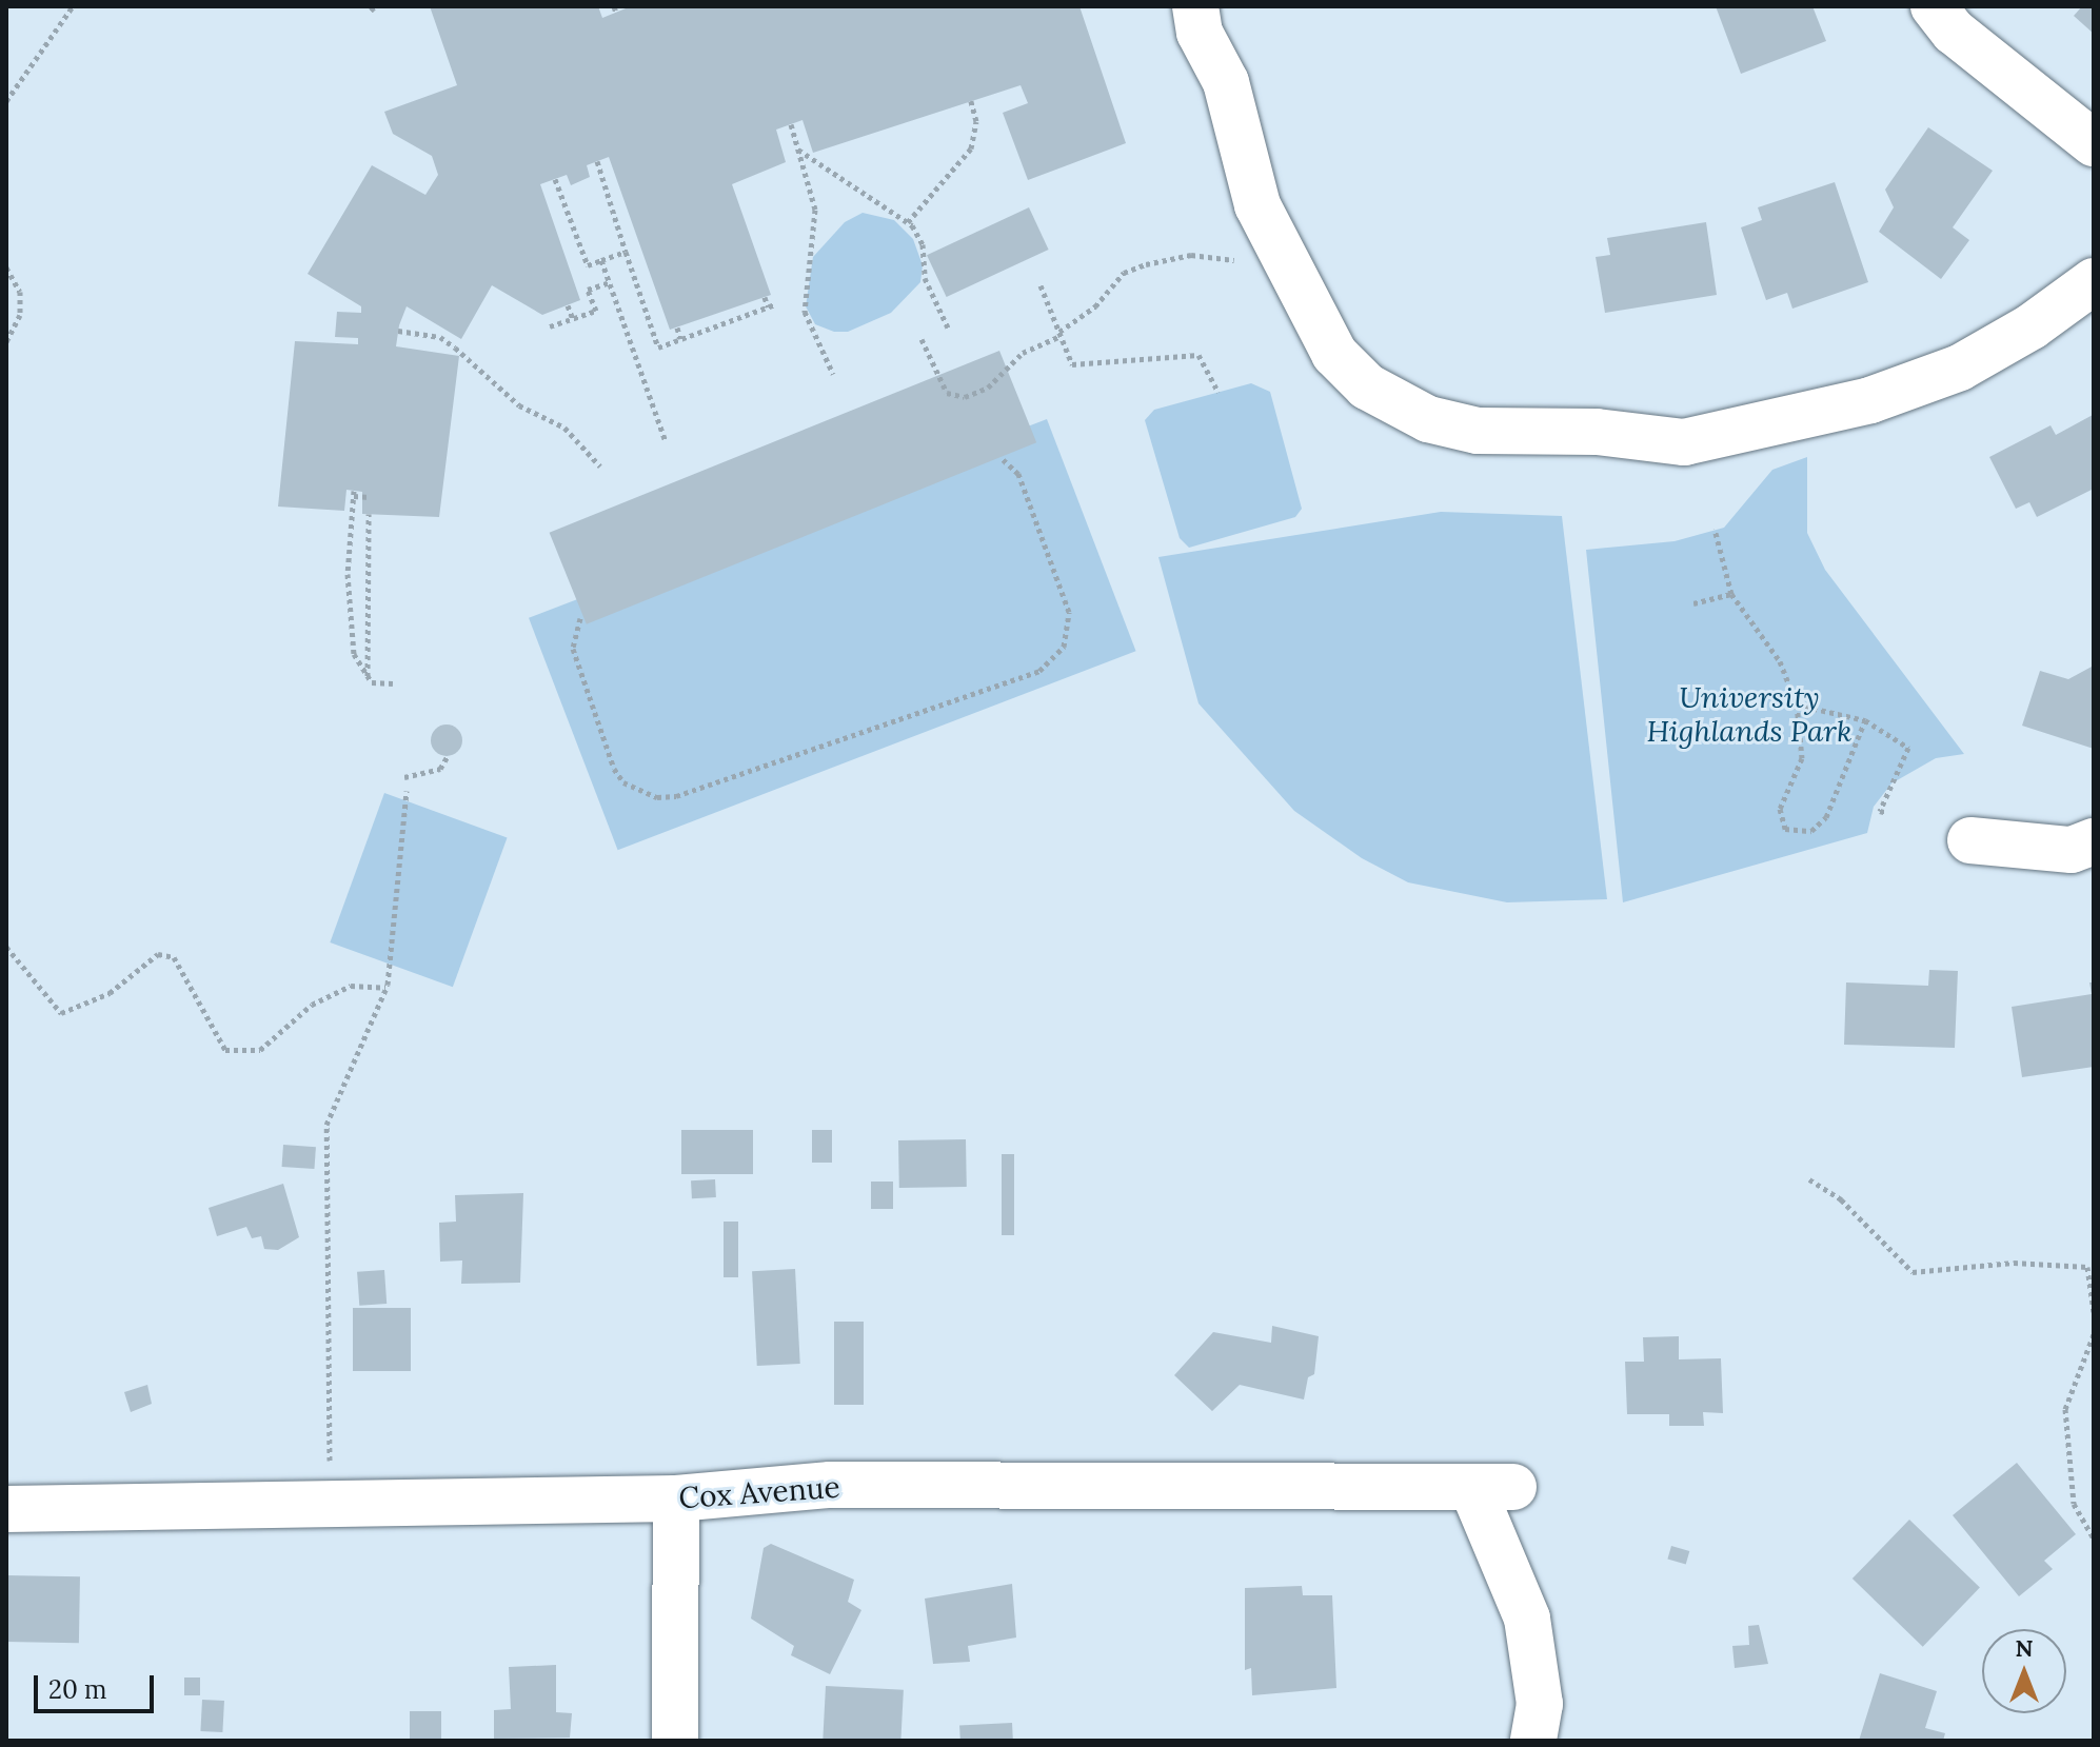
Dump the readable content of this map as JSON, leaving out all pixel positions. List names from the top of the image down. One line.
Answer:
{"streets":{"street":["Cox Avenue"]},"parks":["University Highlands Park"],"scale_bar":"20 m","north":"top"}
